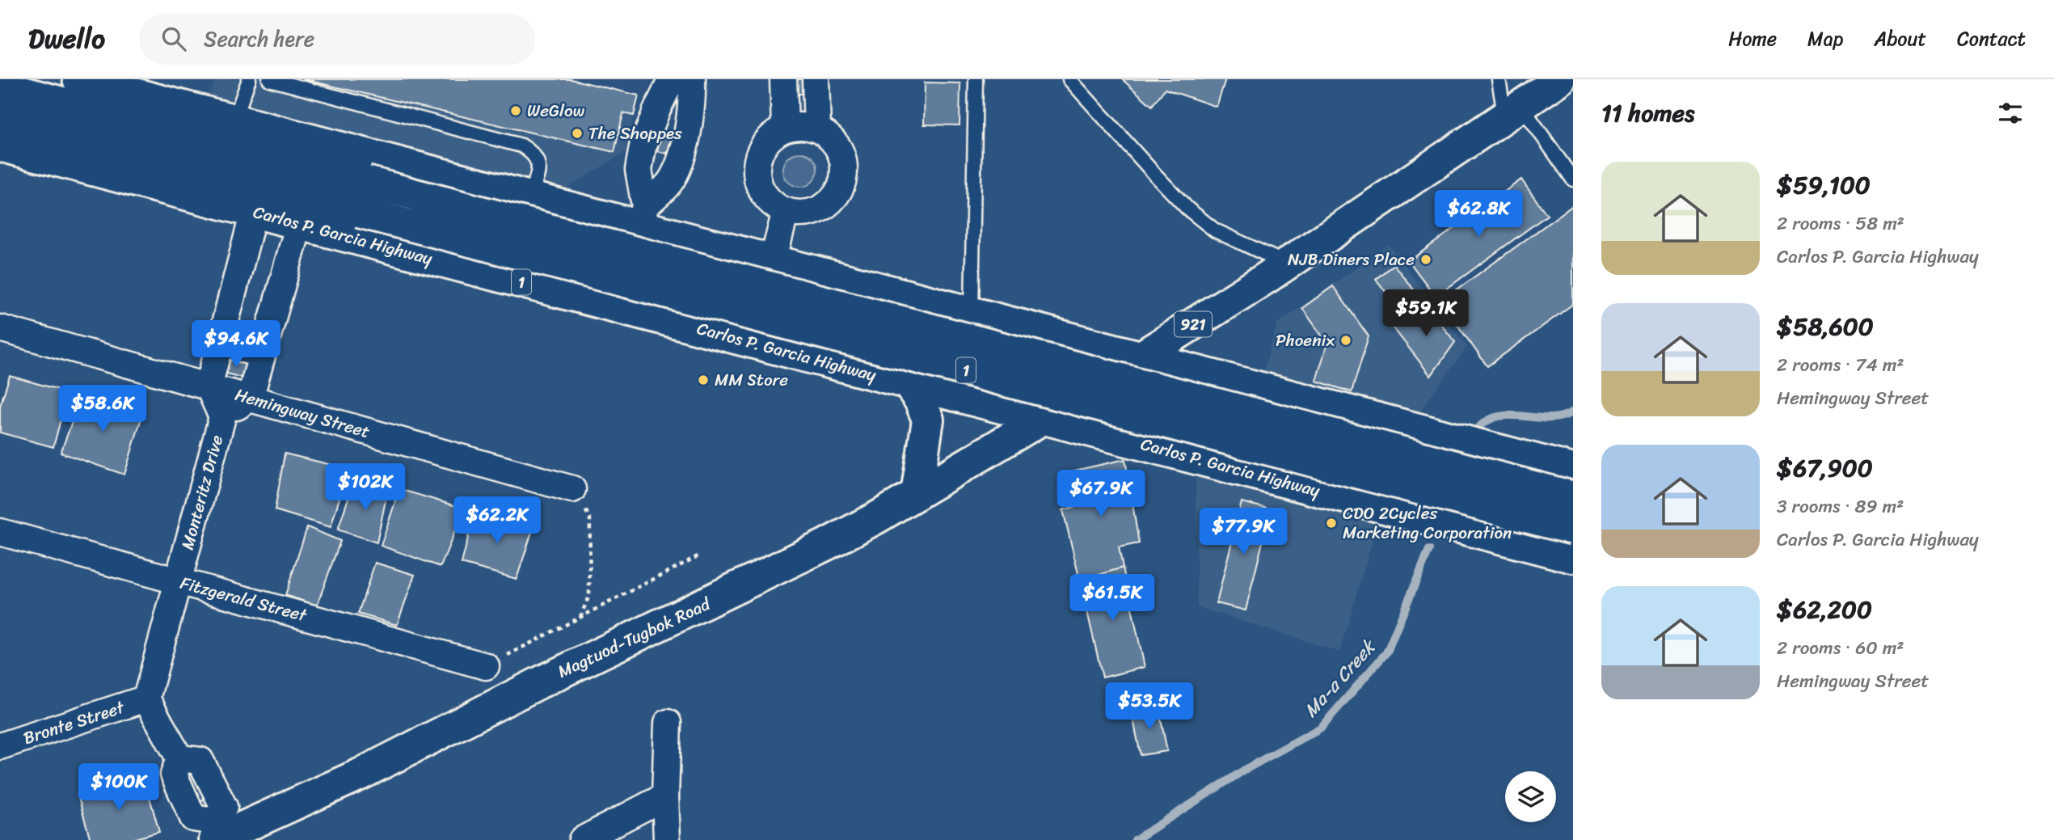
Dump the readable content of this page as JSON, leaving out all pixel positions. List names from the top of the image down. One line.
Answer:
{"streets":{"main road":["Carlos P. Garcia Highway","1","921","Magtuod-Tugbok Road"],"street":["Hemingway Street","Monteritz Drive","Fitzgerald Street","Bronte Street"]},"crossings":[["Carlos P. Garcia Highway","Magtuod-Tugbok Road"],["921","Magtuod-Tugbok Road"],["Hemingway Street","Monteritz Drive"],["Monteritz Drive","Fitzgerald Street"],["Monteritz Drive","Bronte Street"]],"water":["Ma-a Creek"],"places":["WeGlow","The Shoppes","NJB Diners Place","Phoenix","MM Store","CDO 2Cycles Marketing Corporation"],"page":{"header":"Dwello","search":"Search here","nav":["Home","Map","About","Contact"],"heading":"11 homes","list":[{"name":"$59,100","note":"2 rooms · 58 m² · Carlos P. Garcia Highway"},{"name":"$58,600","note":"2 rooms · 74 m² · Hemingway Street"},{"name":"$67,900","note":"3 rooms · 89 m² · Carlos P. Garcia Highway"},{"name":"$62,200","note":"2 rooms · 60 m² · Hemingway Street"}],"price":["$62.8K","$59.1K","$94.6K","$58.6K","$102K","$67.9K","$62.2K","$77.9K","$61.5K","$53.5K","$100K"]}}
